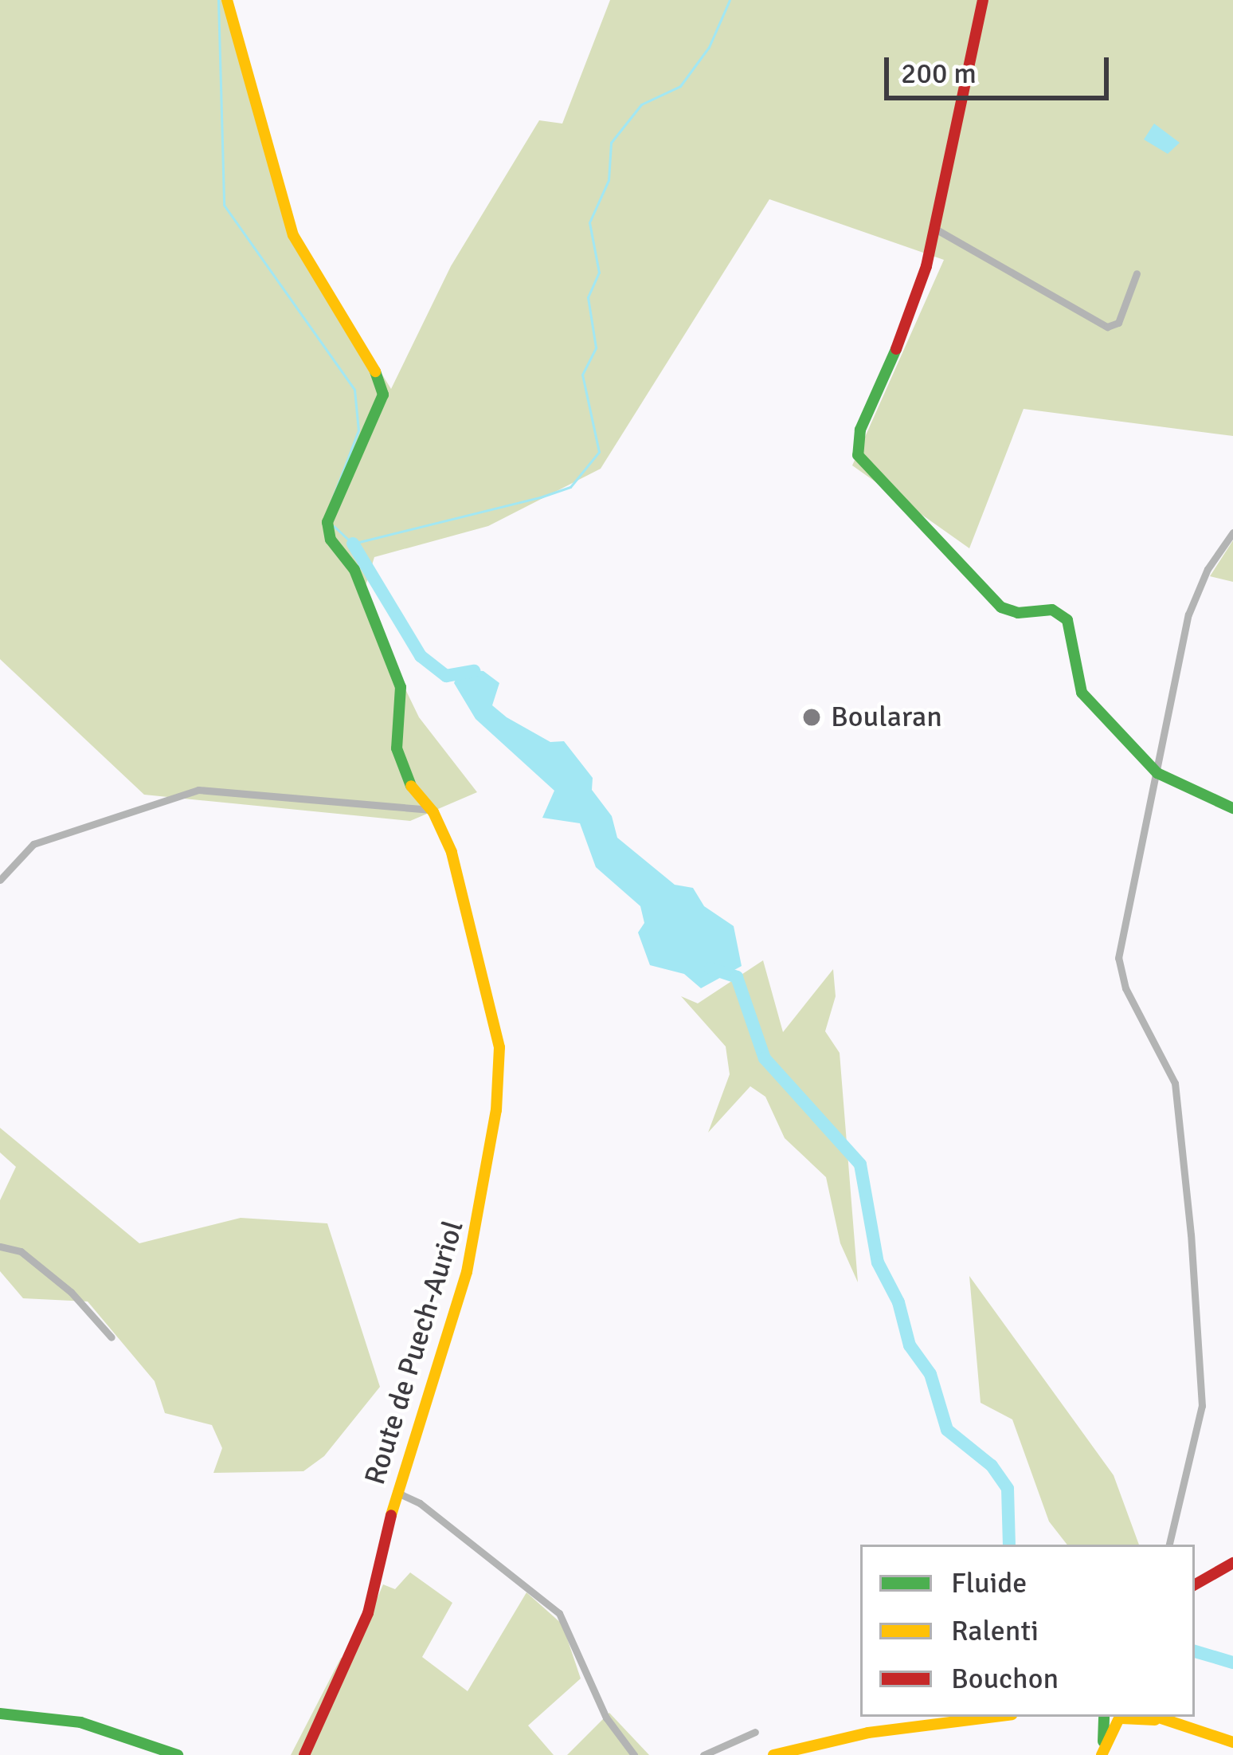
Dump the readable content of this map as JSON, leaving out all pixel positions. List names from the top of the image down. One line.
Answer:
{"streets":{"street":["Route de Puech-Auriol"]},"places":["Boularan"],"legend":["Fluide","Ralenti","Bouchon"],"scale_bar":"200 m"}
